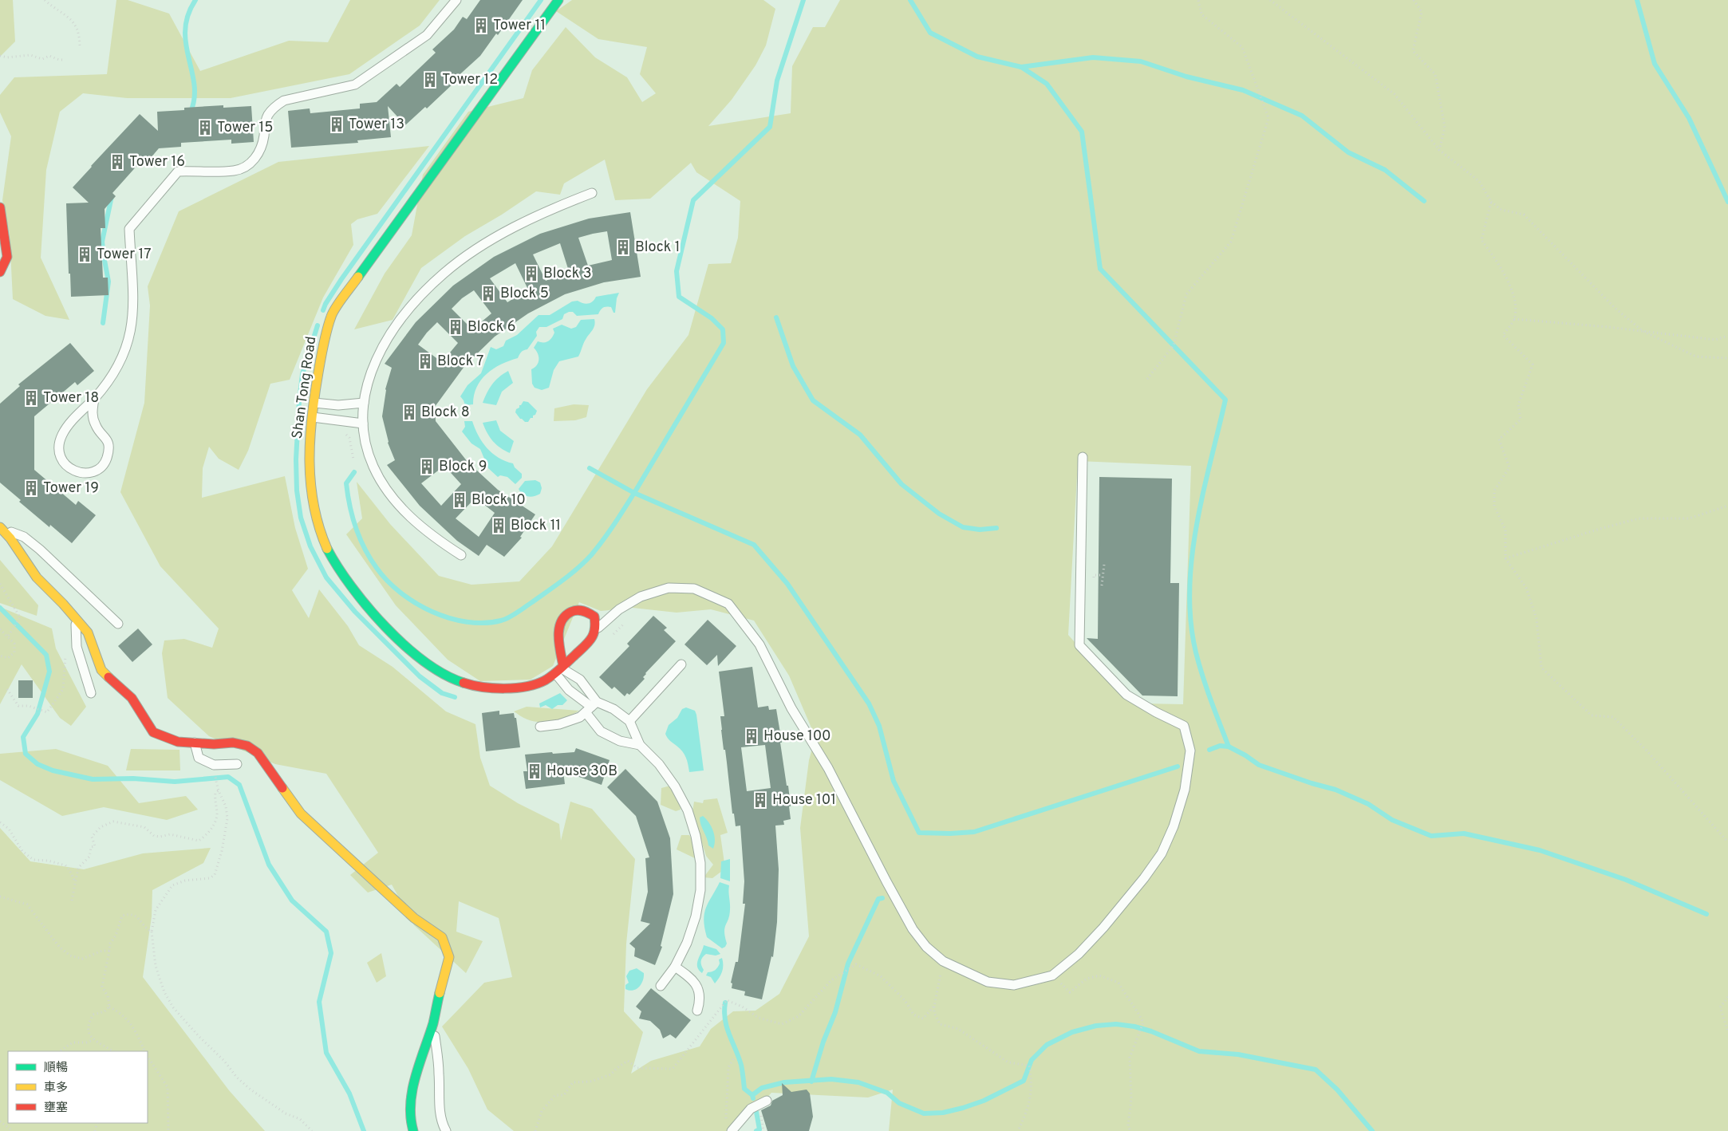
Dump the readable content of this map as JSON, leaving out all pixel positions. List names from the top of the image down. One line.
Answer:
{"streets":{"street":["Shan Tong Road"]},"places":{"building":["Tower 11","Tower 12","Tower 13","Tower 15","Tower 16","Block 1","Tower 17","Block 3","Block 5","Block 6","Block 7","Tower 18","Block 8","Block 9","Tower 19","Block 10","Block 11","House 100","House 30B","House 101"]},"legend":["順暢","車多","壅塞"]}
